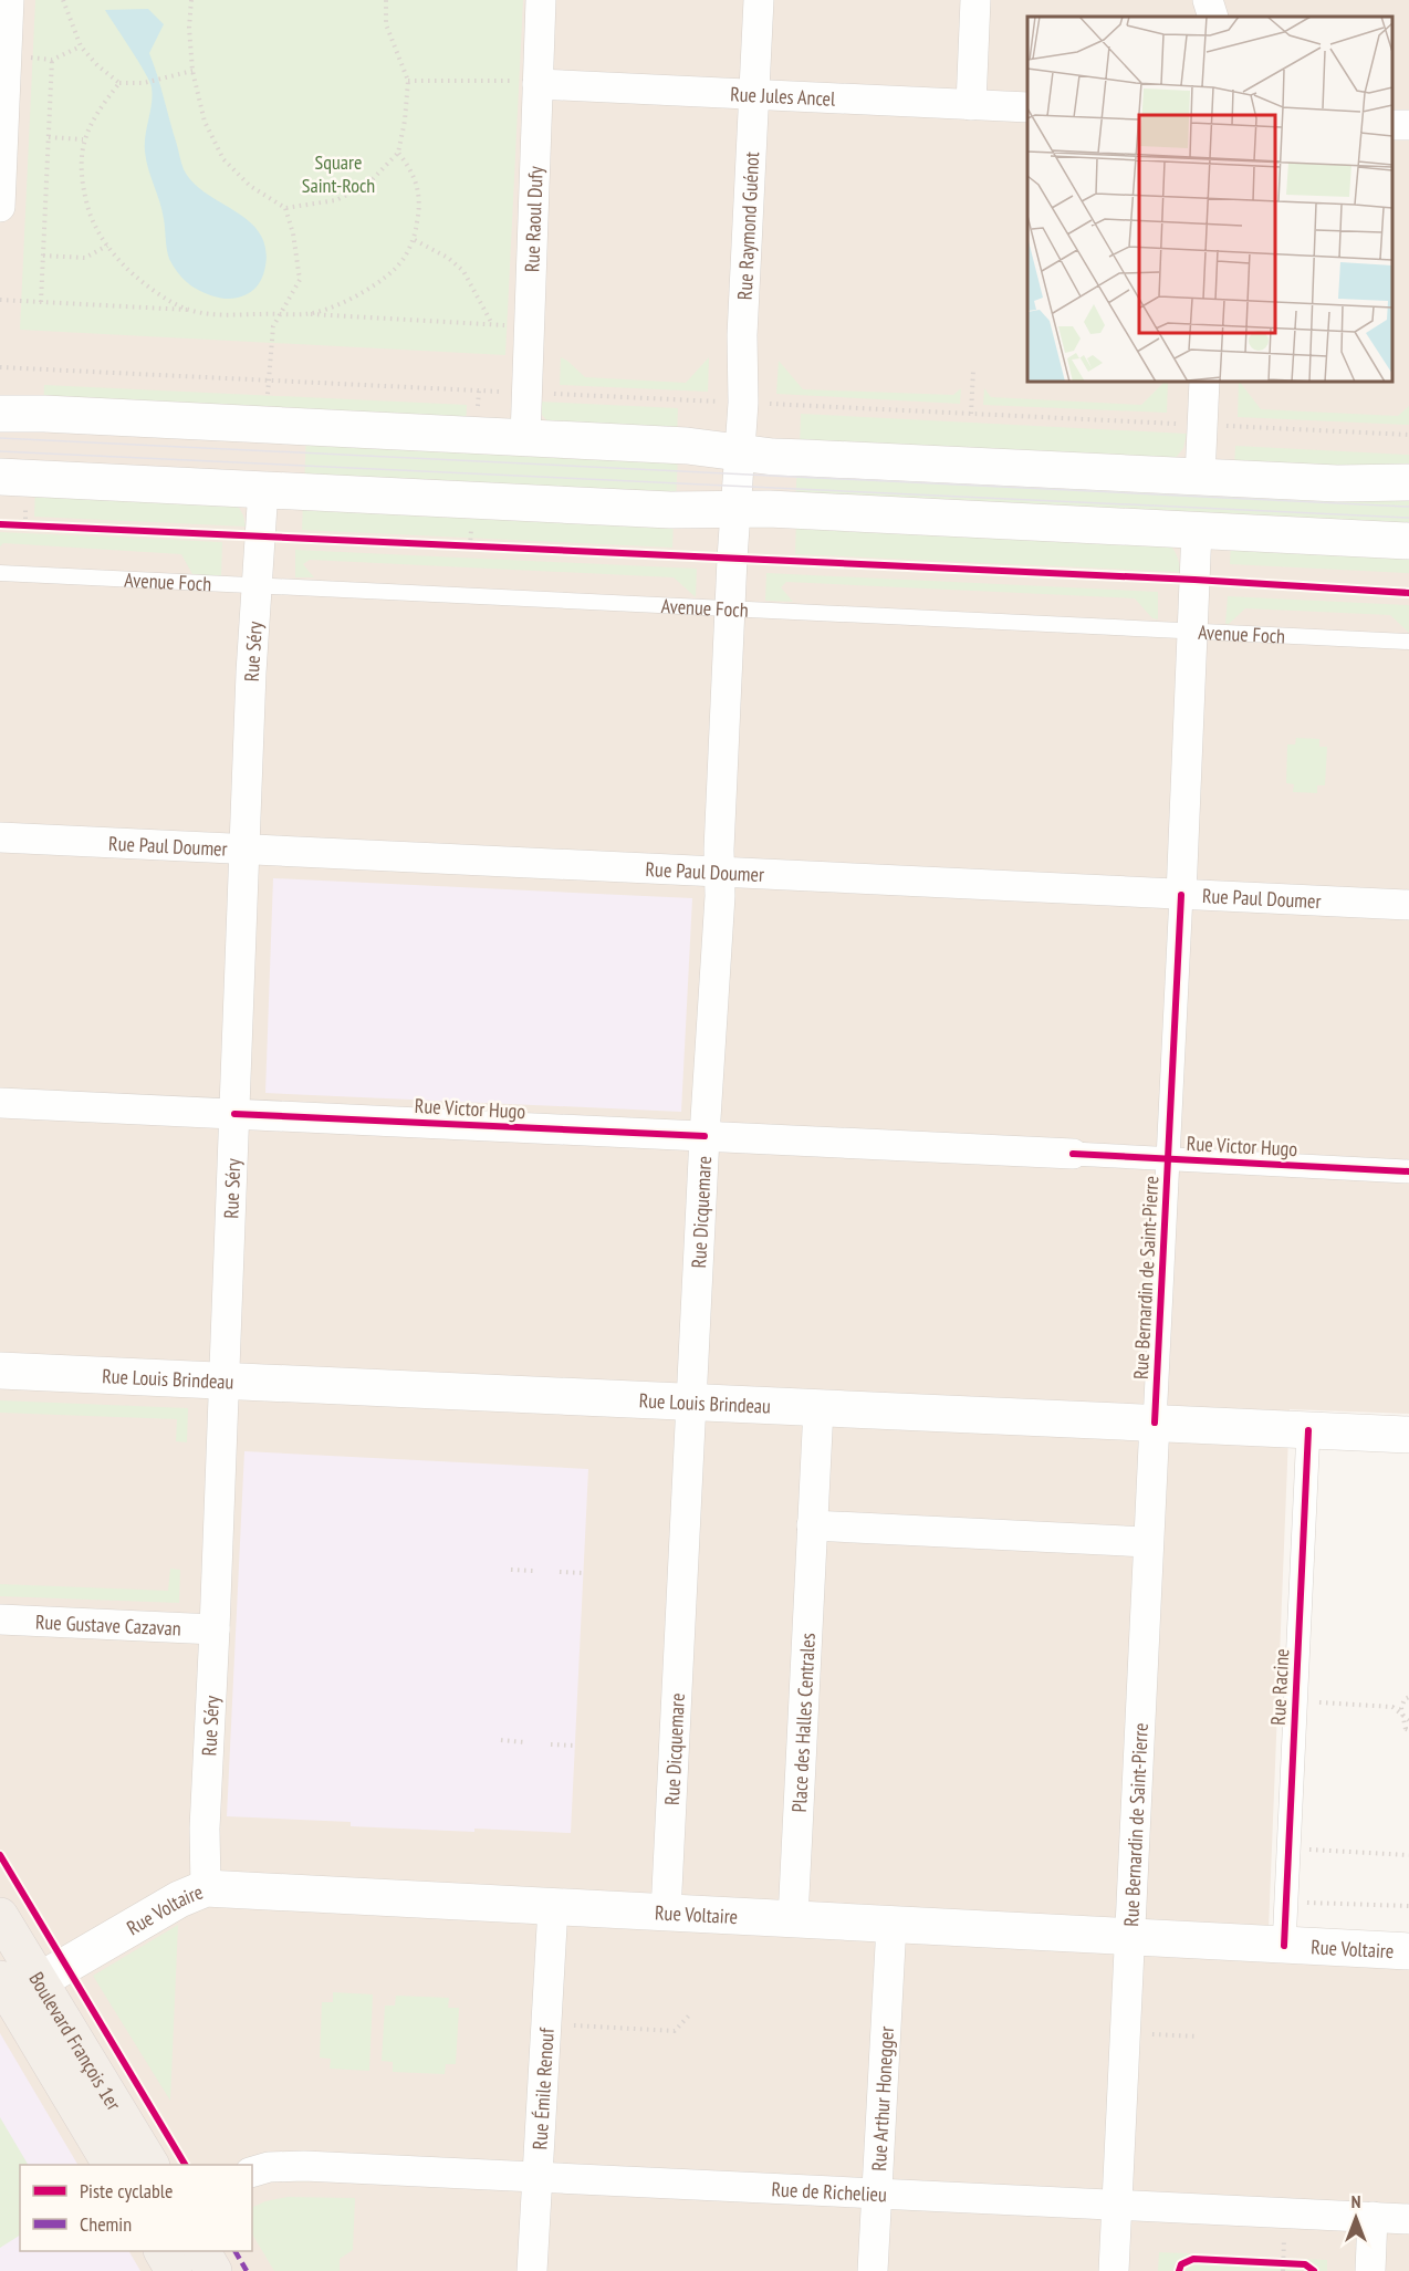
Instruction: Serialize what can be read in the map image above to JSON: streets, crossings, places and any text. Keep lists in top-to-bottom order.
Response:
{
  "streets": {
    "main road": ["Rue Louis Brindeau", "Rue Voltaire", "Boulevard François 1er"],
    "street": [
      "Rue Jules Ancel",
      "Rue Raoul Dufy",
      "Rue Raymond Guénot",
      "Rue Séry",
      "Rue Paul Doumer",
      "Rue Victor Hugo",
      "Rue Dicquemare",
      "Rue Bernardin de Saint-Pierre",
      "Rue Gustave Cazavan",
      "Rue Racine",
      "Place des Halles Centrales",
      "Rue Émile Renouf",
      "Rue Arthur Honegger",
      "Rue de Richelieu"
    ],
    "lane": ["Avenue Foch"]
  },
  "crossings": [
    ["Rue Jules Ancel", "Rue Raoul Dufy"],
    ["Rue Jules Ancel", "Rue Raymond Guénot"],
    ["Avenue Foch", "Rue Séry"],
    ["Avenue Foch", "Rue Dicquemare"],
    ["Avenue Foch", "Rue Bernardin de Saint-Pierre"],
    ["Rue Séry", "Rue Paul Doumer"],
    ["Rue Séry", "Rue Victor Hugo"],
    ["Rue Séry", "Rue Louis Brindeau"],
    ["Rue Séry", "Rue Gustave Cazavan"],
    ["Rue Séry", "Rue Voltaire"],
    ["Rue Paul Doumer", "Rue Dicquemare"],
    ["Rue Paul Doumer", "Rue Bernardin de Saint-Pierre"],
    ["Rue Victor Hugo", "Rue Dicquemare"],
    ["Rue Victor Hugo", "Rue Bernardin de Saint-Pierre"],
    ["Rue Dicquemare", "Rue Louis Brindeau"],
    ["Rue Dicquemare", "Rue Voltaire"],
    ["Rue Bernardin de Saint-Pierre", "Rue Louis Brindeau"],
    ["Rue Bernardin de Saint-Pierre", "Rue Voltaire"],
    ["Rue Bernardin de Saint-Pierre", "Rue de Richelieu"],
    ["Rue Louis Brindeau", "Rue Racine"],
    ["Rue Louis Brindeau", "Place des Halles Centrales"],
    ["Rue Racine", "Rue Voltaire"],
    ["Place des Halles Centrales", "Rue Voltaire"],
    ["Rue Voltaire", "Boulevard François 1er"],
    ["Rue Voltaire", "Rue Émile Renouf"],
    ["Rue Voltaire", "Rue Arthur Honegger"],
    ["Rue Émile Renouf", "Rue de Richelieu"],
    ["Rue Arthur Honegger", "Rue de Richelieu"]
  ],
  "parks": ["Square Saint-Roch"],
  "legend": ["Piste cyclable", "Chemin"],
  "north": "top"
}
